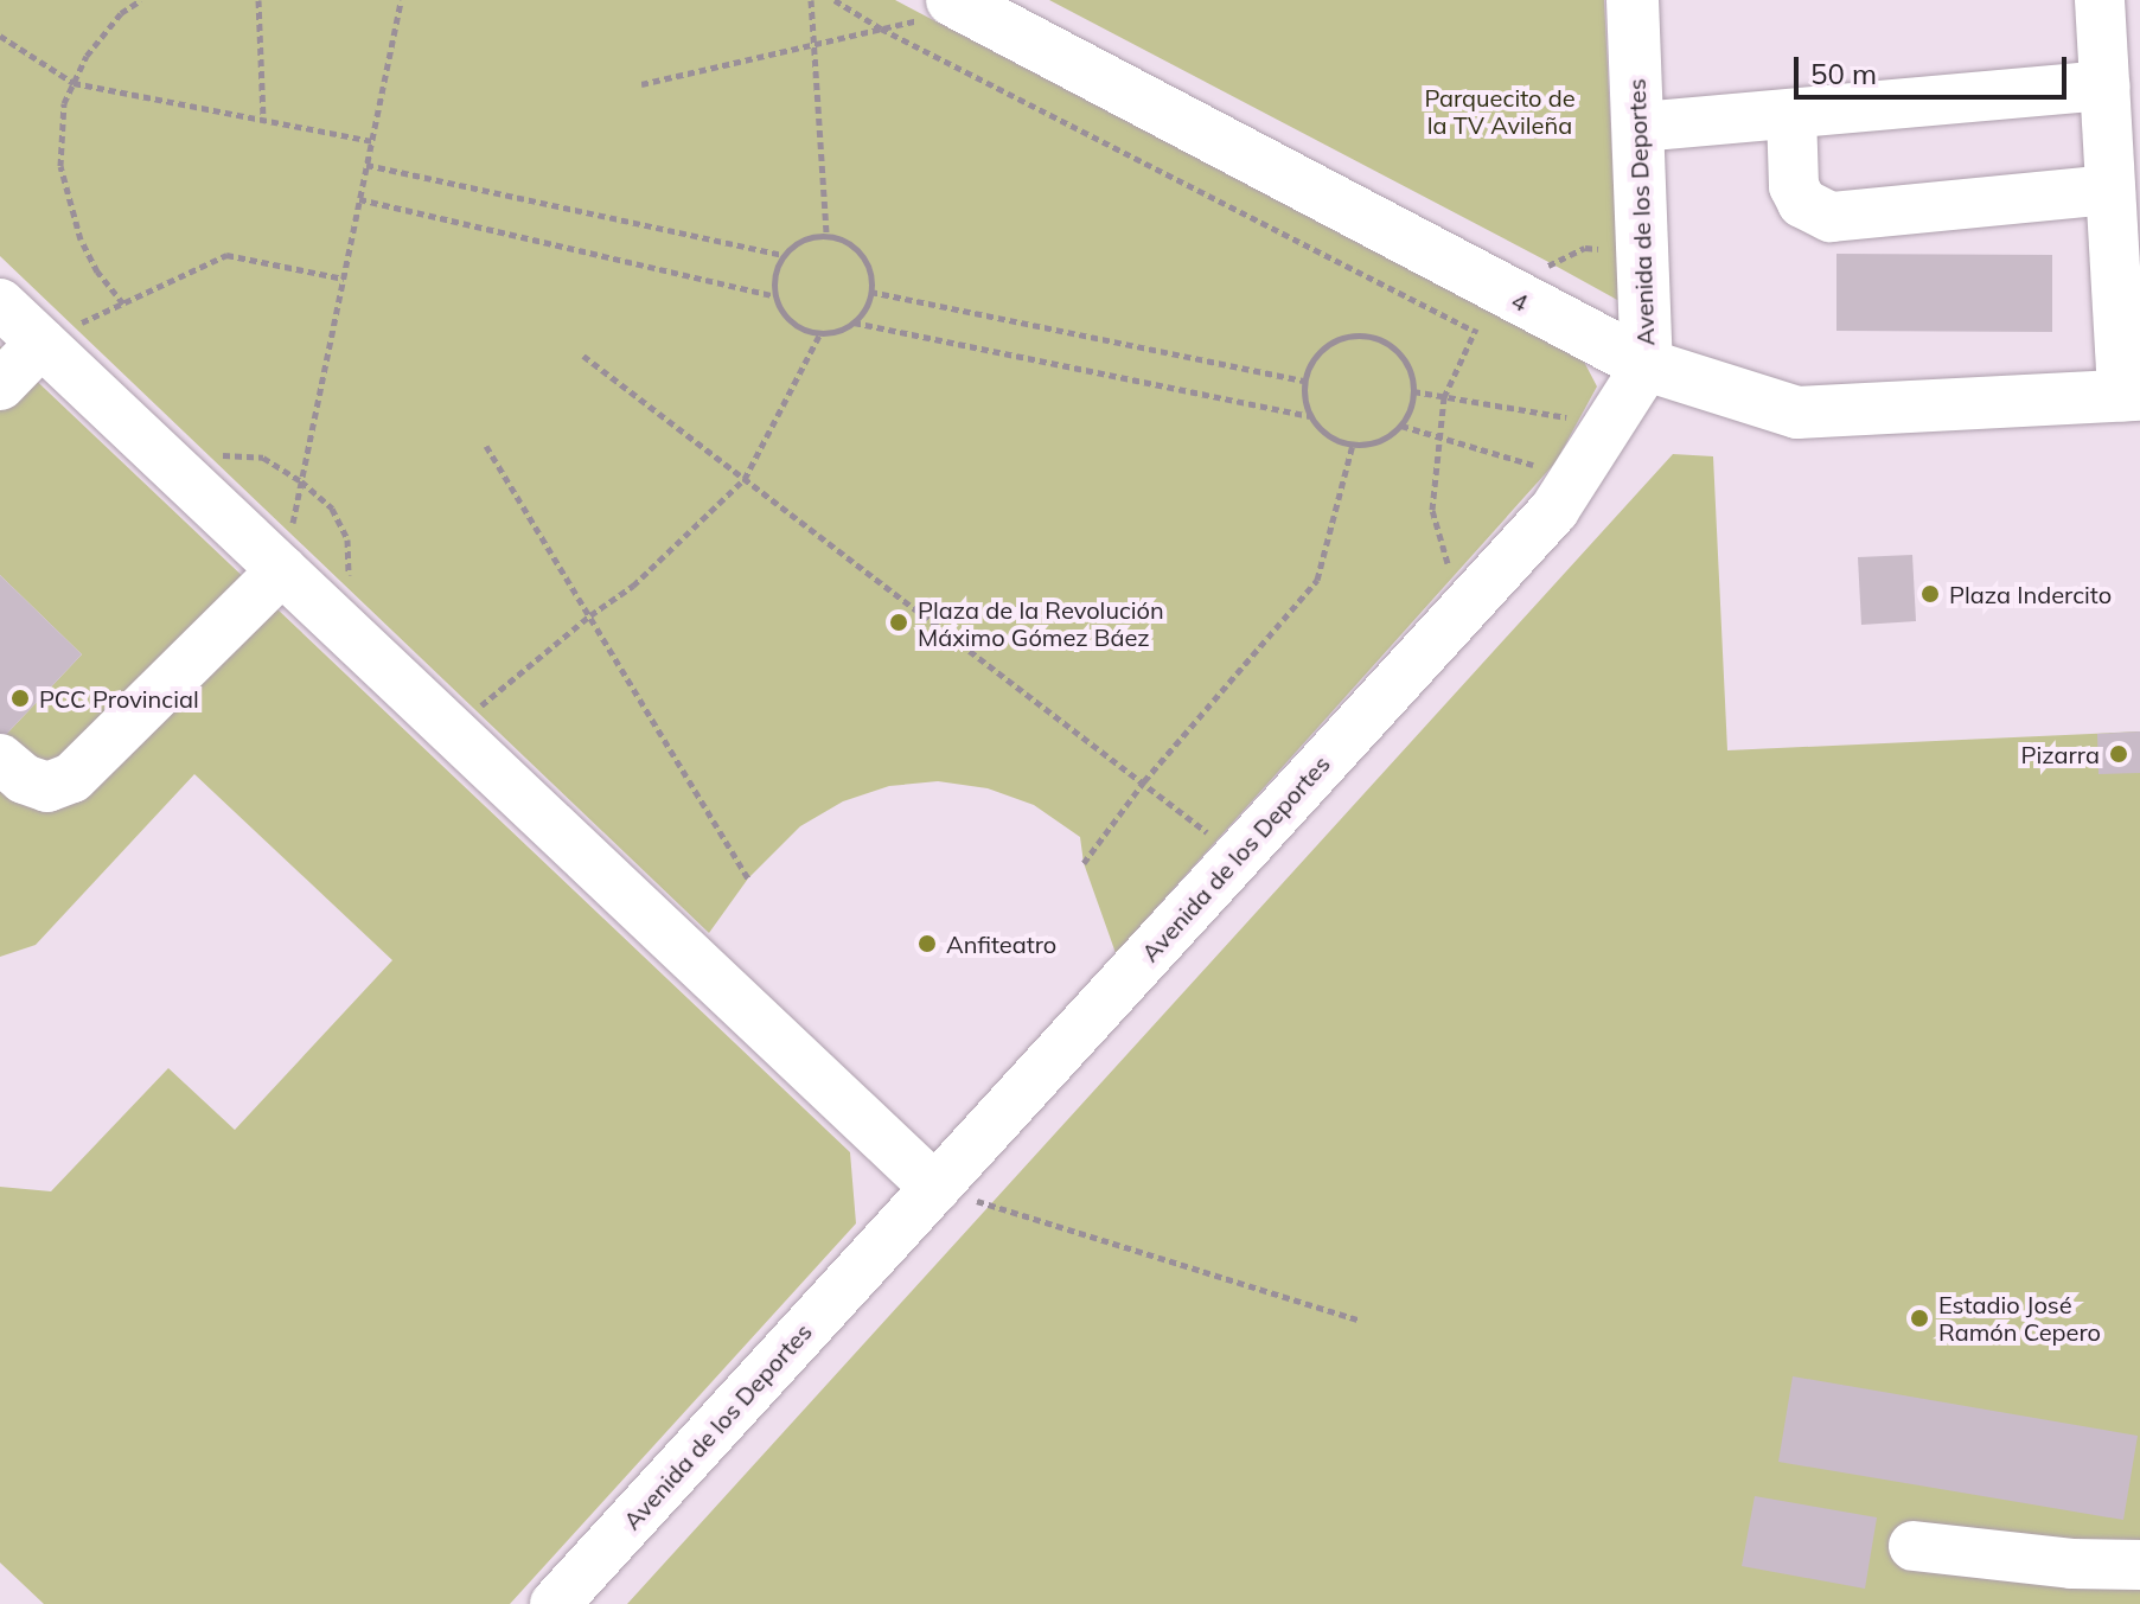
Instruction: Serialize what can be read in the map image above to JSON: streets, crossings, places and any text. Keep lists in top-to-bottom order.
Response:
{
  "streets": {
    "main road": ["Avenida de los Deportes", "4"]
  },
  "crossings": [
    ["Avenida de los Deportes", "4"]
  ],
  "parks": ["Parquecito de la TV Avileña"],
  "places": [
    "Plaza Indercito",
    "Plaza de la Revolución Máximo Gómez Báez",
    "PCC Provincial",
    "Pizarra",
    "Anfiteatro",
    "Estadio José Ramón Cepero"
  ],
  "scale_bar": "50 m"
}
